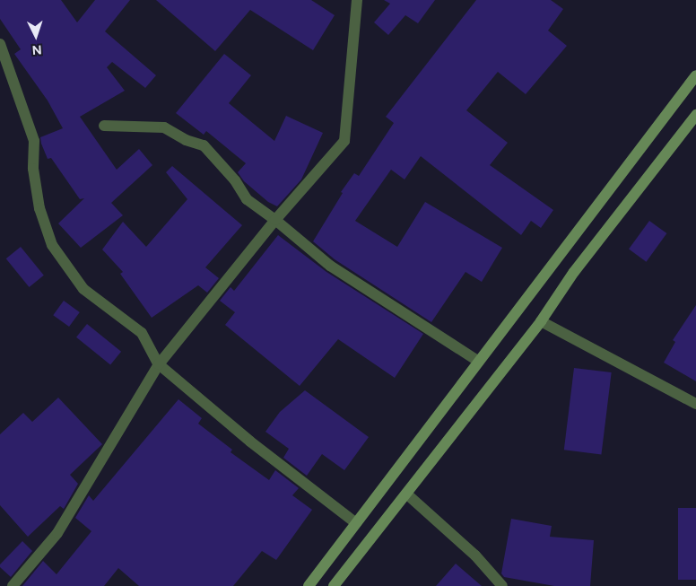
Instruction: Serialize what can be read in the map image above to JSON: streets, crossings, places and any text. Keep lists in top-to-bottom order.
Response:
{
  "north": "bottom"
}
